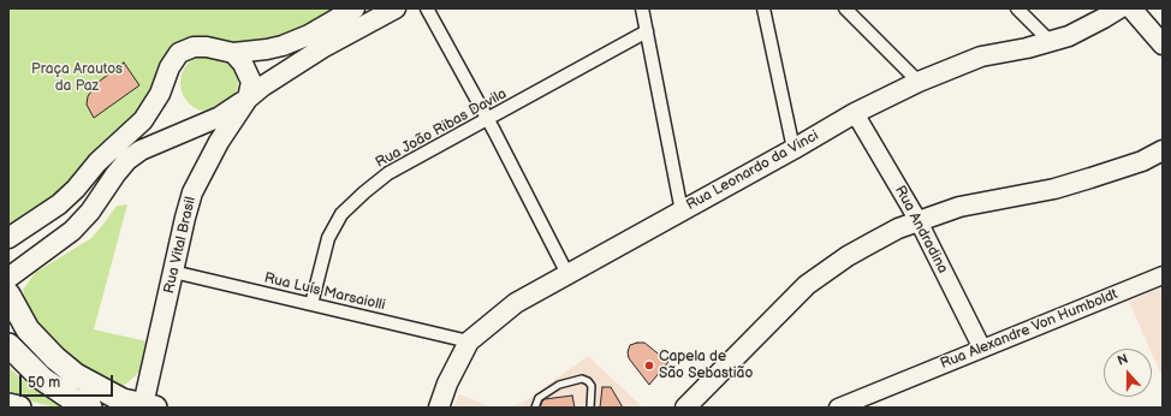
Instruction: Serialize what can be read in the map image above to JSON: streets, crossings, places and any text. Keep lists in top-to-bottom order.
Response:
{
  "streets": {
    "main road": ["Rua Leonardo da Vinci", "Rua Vital Brasil"],
    "street": [
      "Rua João Ribas Davila",
      "Rua Andradina",
      "Rua Luís Marsaiolli",
      "Rua Alexandre Von Humboldt"
    ]
  },
  "crossings": [
    ["Rua João Ribas Davila", "Rua Luís Marsaiolli"],
    ["Rua Leonardo da Vinci", "Rua Andradina"],
    ["Rua Leonardo da Vinci", "Rua Luís Marsaiolli"],
    ["Rua Andradina", "Rua Alexandre Von Humboldt"],
    ["Rua Vital Brasil", "Rua Luís Marsaiolli"]
  ],
  "parks": ["Praça Arautos da Paz"],
  "places": ["Capela de São Sebastião"],
  "scale_bar": "50 m",
  "north": "top"
}
